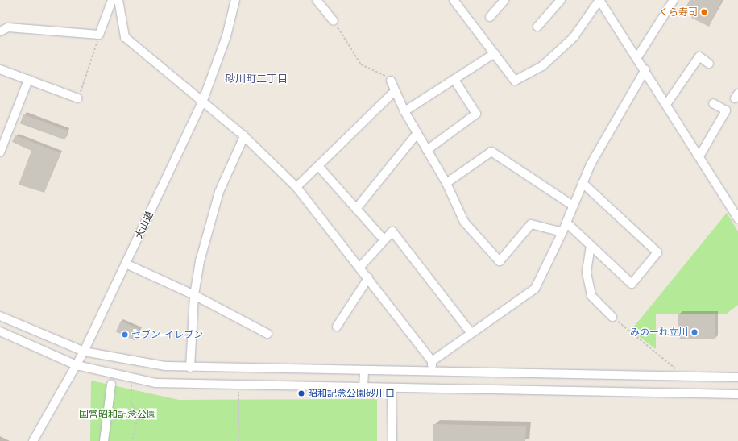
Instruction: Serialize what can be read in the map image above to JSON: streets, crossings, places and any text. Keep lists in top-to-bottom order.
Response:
{
  "streets": {
    "street": ["大山道"]
  },
  "districts": ["砂川町二丁目"],
  "parks": ["国営昭和記念公園"],
  "places": [
    "くら寿司",
    "みのーれ立川",
    "セブン-イレブン",
    "昭和記念公園砂川口"
  ]
}
